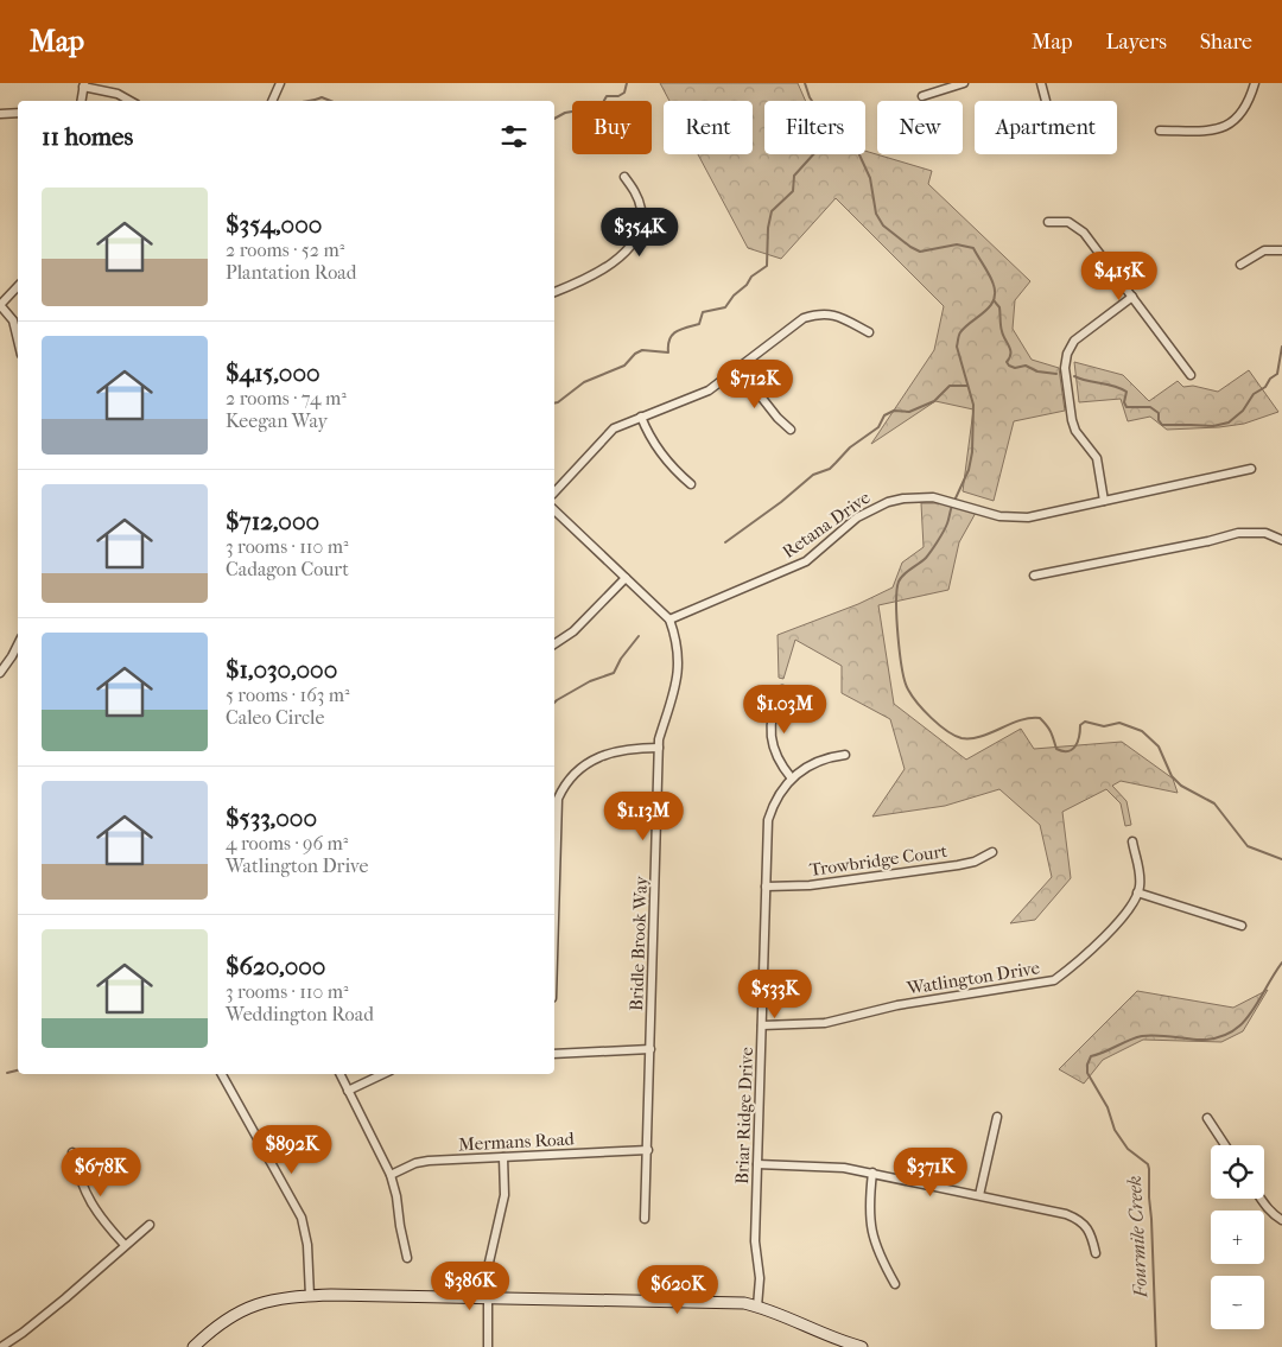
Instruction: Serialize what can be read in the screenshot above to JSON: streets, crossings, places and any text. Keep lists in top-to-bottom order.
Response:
{
  "streets": {
    "street": [
      "Retana Drive",
      "Trowbridge Court",
      "Bridle Brook Way",
      "Watlington Drive",
      "Briar Ridge Drive",
      "Mermans Road"
    ]
  },
  "crossings": [
    ["Retana Drive", "Bridle Brook Way"],
    ["Trowbridge Court", "Briar Ridge Drive"],
    ["Bridle Brook Way", "Mermans Road"],
    ["Watlington Drive", "Briar Ridge Drive"]
  ],
  "water": ["Fourmile Creek"],
  "page": {
    "header": "Map",
    "nav": ["Map", "Layers", "Share"],
    "chip": [
      "Buy",
      "Rent",
      "Filters",
      "New",
      "Apartment"
    ],
    "heading": "11 homes",
    "list": [
      {
        "name": "$354,000",
        "note": "2 rooms · 52 m² · Plantation Road"
      },
      {
        "name": "$415,000",
        "note": "2 rooms · 74 m² · Keegan Way"
      },
      {
        "name": "$712,000",
        "note": "3 rooms · 110 m² · Cadagon Court"
      },
      {
        "name": "$1,030,000",
        "note": "5 rooms · 163 m² · Caleo Circle"
      },
      {
        "name": "$533,000",
        "note": "4 rooms · 96 m² · Watlington Drive"
      },
      {
        "name": "$620,000",
        "note": "3 rooms · 110 m² · Weddington Road"
      }
    ],
    "price": [
      "$354K",
      "$415K",
      "$712K",
      "$1.03M",
      "$1.13M",
      "$533K",
      "$892K",
      "$678K",
      "$371K",
      "$386K",
      "$620K"
    ],
    "map_buttons": ["+", "−"]
  }
}
